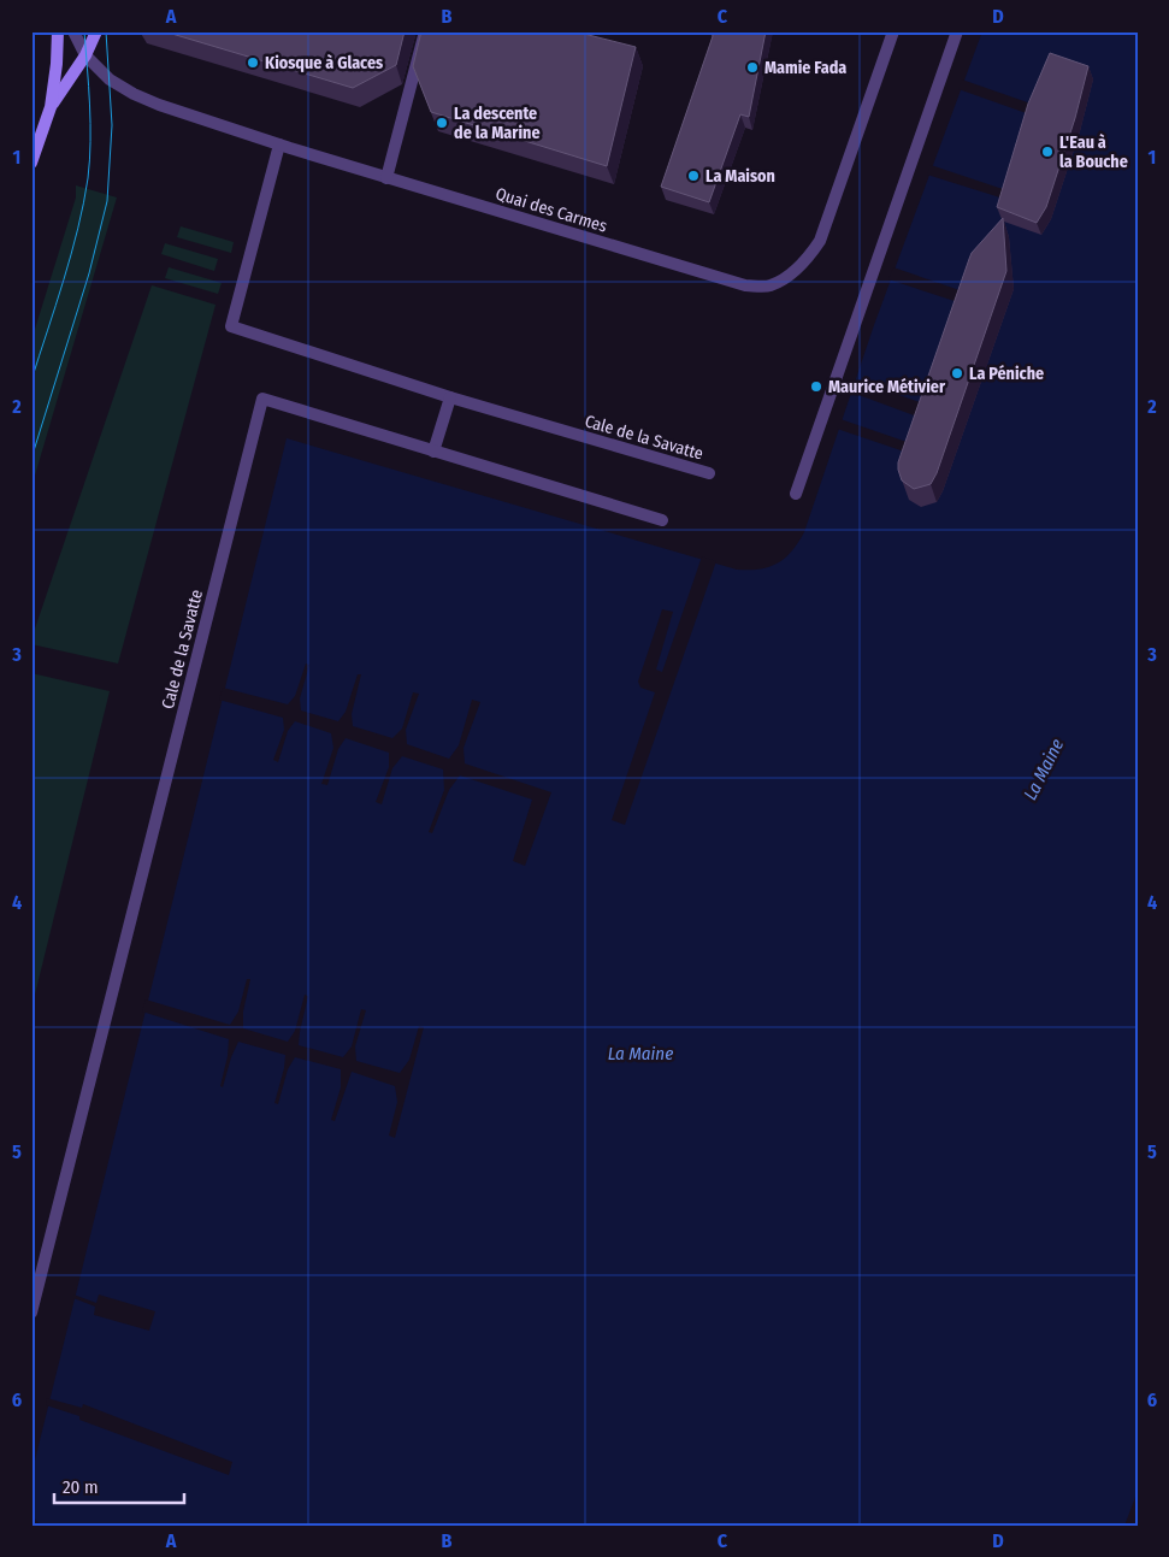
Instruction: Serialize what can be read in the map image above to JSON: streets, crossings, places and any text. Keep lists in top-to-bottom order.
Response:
{
  "streets": {
    "street": ["Quai des Carmes", "Cale de la Savatte"]
  },
  "crossings": [
    ["Quai des Carmes", "Cale de la Savatte"]
  ],
  "water": ["La Maine"],
  "places": [
    "Kiosque à Glaces",
    "Mamie Fada",
    "La descente de la Marine",
    "L'Eau à la Bouche",
    "La Maison",
    "La Péniche",
    "Maurice Métivier"
  ],
  "scale_bar": "20 m",
  "grid": {
    "columns": [
      "A",
      "B",
      "C",
      "D"
    ],
    "rows": [
      "1",
      "2",
      "3",
      "4",
      "5",
      "6"
    ]
  }
}
